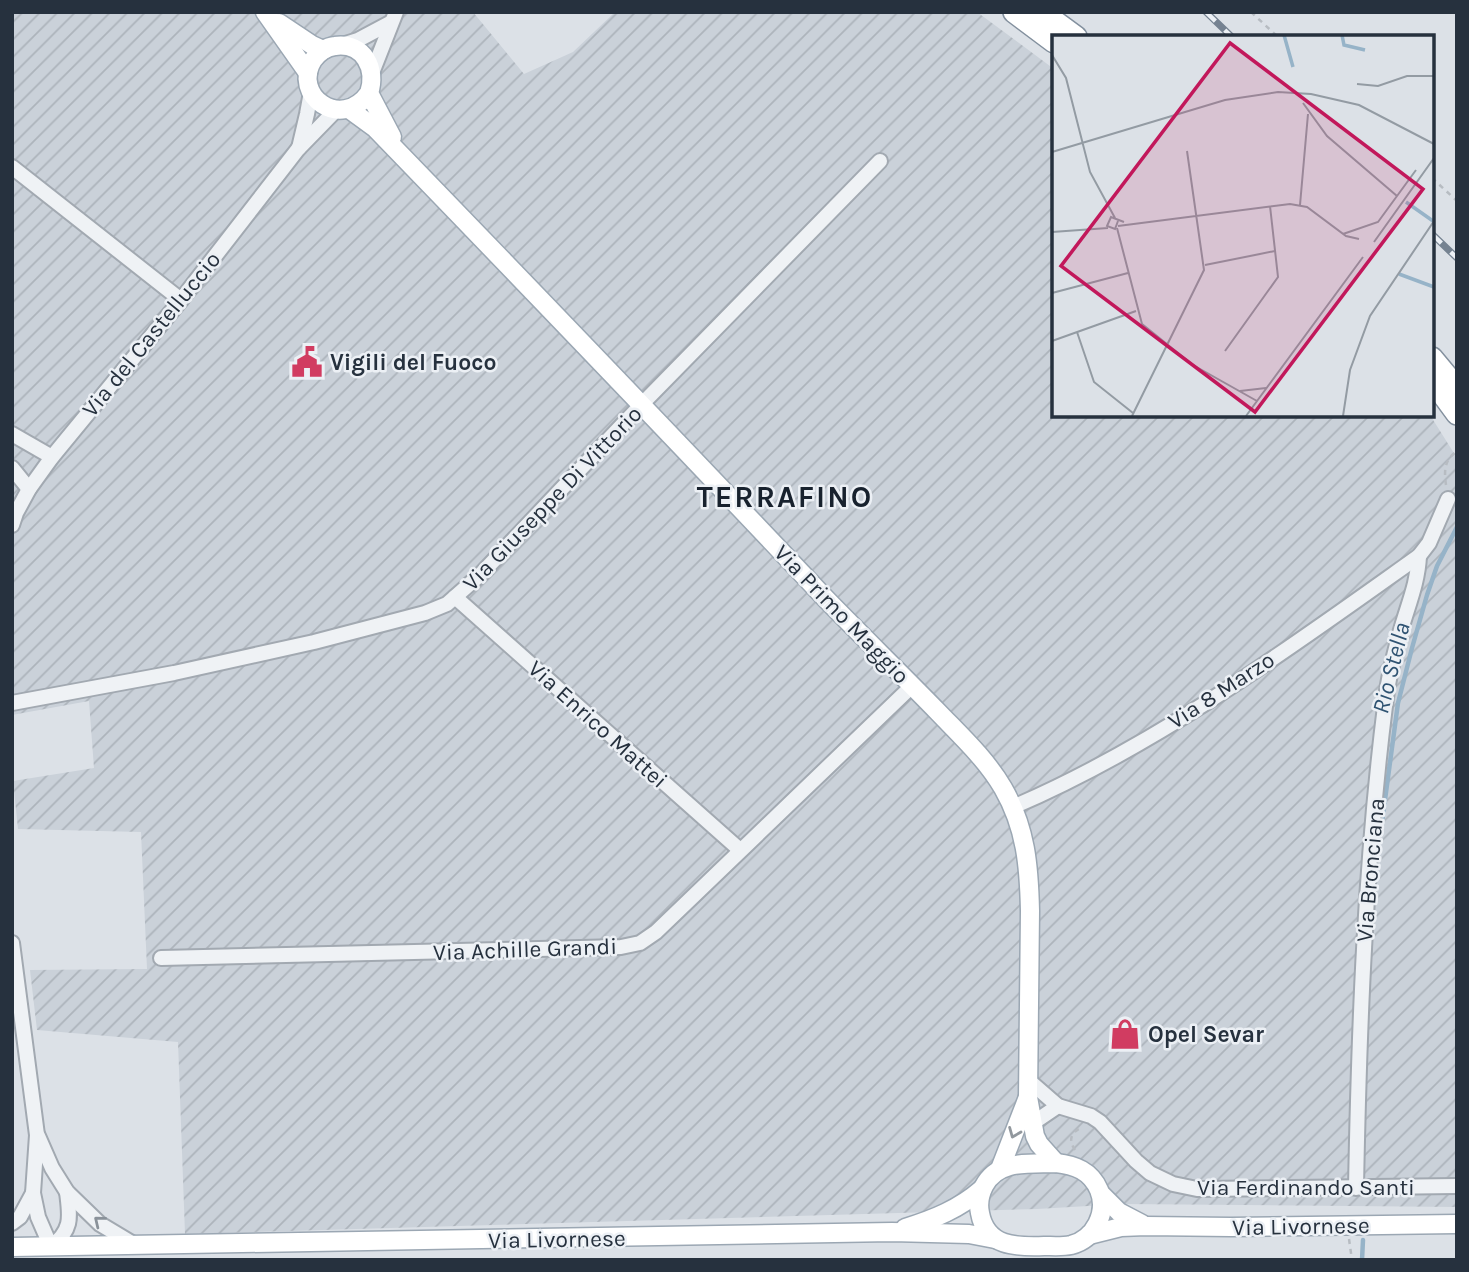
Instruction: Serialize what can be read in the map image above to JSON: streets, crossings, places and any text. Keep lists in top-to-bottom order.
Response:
{
  "streets": {
    "main road": ["Via Primo Maggio", "Via Livornese"],
    "street": [
      "Via del Castelluccio",
      "Via Giuseppe Di Vittorio",
      "Via 8 Marzo",
      "Via Enrico Mattei",
      "Via Bronciana",
      "Via Achille Grandi",
      "Via Ferdinando Santi"
    ]
  },
  "crossings": [
    ["Via del Castelluccio", "Via Primo Maggio"],
    ["Via Giuseppe Di Vittorio", "Via Primo Maggio"],
    ["Via Giuseppe Di Vittorio", "Via Enrico Mattei"],
    ["Via Primo Maggio", "Via 8 Marzo"],
    ["Via Primo Maggio", "Via Achille Grandi"],
    ["Via Primo Maggio", "Via Livornese"],
    ["Via 8 Marzo", "Via Bronciana"],
    ["Via Enrico Mattei", "Via Achille Grandi"],
    ["Via Bronciana", "Via Ferdinando Santi"]
  ],
  "districts": ["TERRAFINO"],
  "water": ["Rio Stella"],
  "places": {
    "public building": ["Vigili del Fuoco"],
    "shop": ["Opel Sevar"]
  }
}
